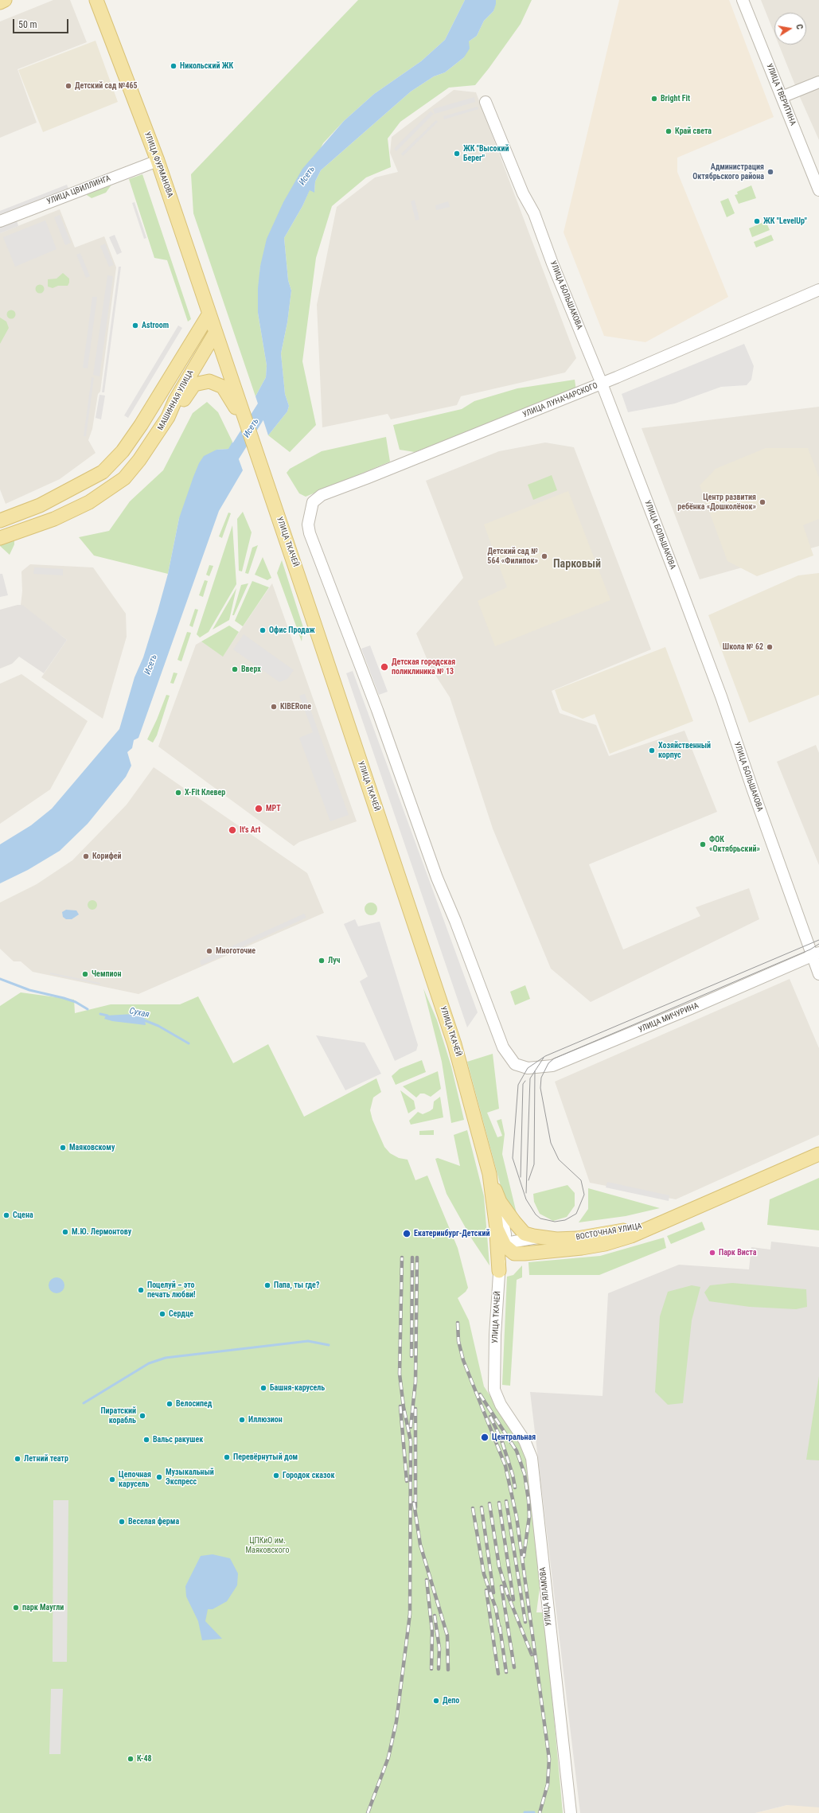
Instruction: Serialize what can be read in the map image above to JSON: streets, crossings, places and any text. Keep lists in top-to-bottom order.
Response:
{
  "streets": {
    "main road": [
      "УЛИЦА ФУРМАНОВА",
      "МАШИННАЯ УЛИЦА",
      "УЛИЦА ТКАЧЕЙ",
      "ВОСТОЧНАЯ УЛИЦА"
    ],
    "street": [
      "УЛИЦА ТВЕРИТИНА",
      "УЛИЦА ЦВИЛЛИНГА",
      "УЛИЦА БОЛЬШАКОВА",
      "УЛИЦА ЛУНАЧАРСКОГО",
      "УЛИЦА МИЧУРИНА",
      "УЛИЦА ЯЛАМОВА"
    ]
  },
  "crossings": [
    ["УЛИЦА ФУРМАНОВА", "УЛИЦА ЦВИЛЛИНГА"],
    ["УЛИЦА ФУРМАНОВА", "МАШИННАЯ УЛИЦА"],
    ["УЛИЦА БОЛЬШАКОВА", "УЛИЦА ЛУНАЧАРСКОГО"],
    ["УЛИЦА БОЛЬШАКОВА", "УЛИЦА МИЧУРИНА"],
    ["УЛИЦА ЛУНАЧАРСКОГО", "УЛИЦА МИЧУРИНА"],
    ["УЛИЦА ТКАЧЕЙ", "ВОСТОЧНАЯ УЛИЦА"],
    ["УЛИЦА ТКАЧЕЙ", "УЛИЦА ЯЛАМОВА"]
  ],
  "districts": ["Парковый"],
  "water": ["Исеть", "Сухая"],
  "parks": ["ЦПКиО им. Маяковского"],
  "places": [
    "Никольский ЖК",
    "Детский сад №465",
    "Bright Fit",
    "Край света",
    "ЖК \"Высокий Берег\"",
    "Администрация Октябрьского района",
    "ЖК \"LevelUp\"",
    "Astroom",
    "Центр развития ребёнка «Дошколёнок»",
    "Детский сад № 564 «Филипок»",
    "Офис Продаж",
    "Школа № 62",
    "Детская городская поликлиника № 13",
    "Вверх",
    "KIBERone",
    "Хозяйственный корпус",
    "X-Fit Клевер",
    "МРТ",
    "It's Art",
    "ФОК «Октябрьский»",
    "Корифей",
    "Многоточие",
    "Луч",
    "Чемпион",
    "Маяковскому",
    "Сцена",
    "М.Ю. Лермонтову",
    "Екатеринбург-Детский",
    "Парк Виста",
    "Папа, ты где?",
    "Поцелуй – это печать любви!",
    "Сердце",
    "Башня-карусель",
    "Велосипед",
    "Пиратский корабль",
    "Иллюзион",
    "Центральная",
    "Вальс ракушек",
    "Перевёрнутый дом",
    "Летний театр",
    "Городок сказок",
    "Музыкальный Экспресс",
    "Цепочная карусель",
    "Веселая ферма",
    "парк Маугли",
    "Депо",
    "К-48"
  ],
  "scale_bar": "50 m",
  "north": "right"
}
